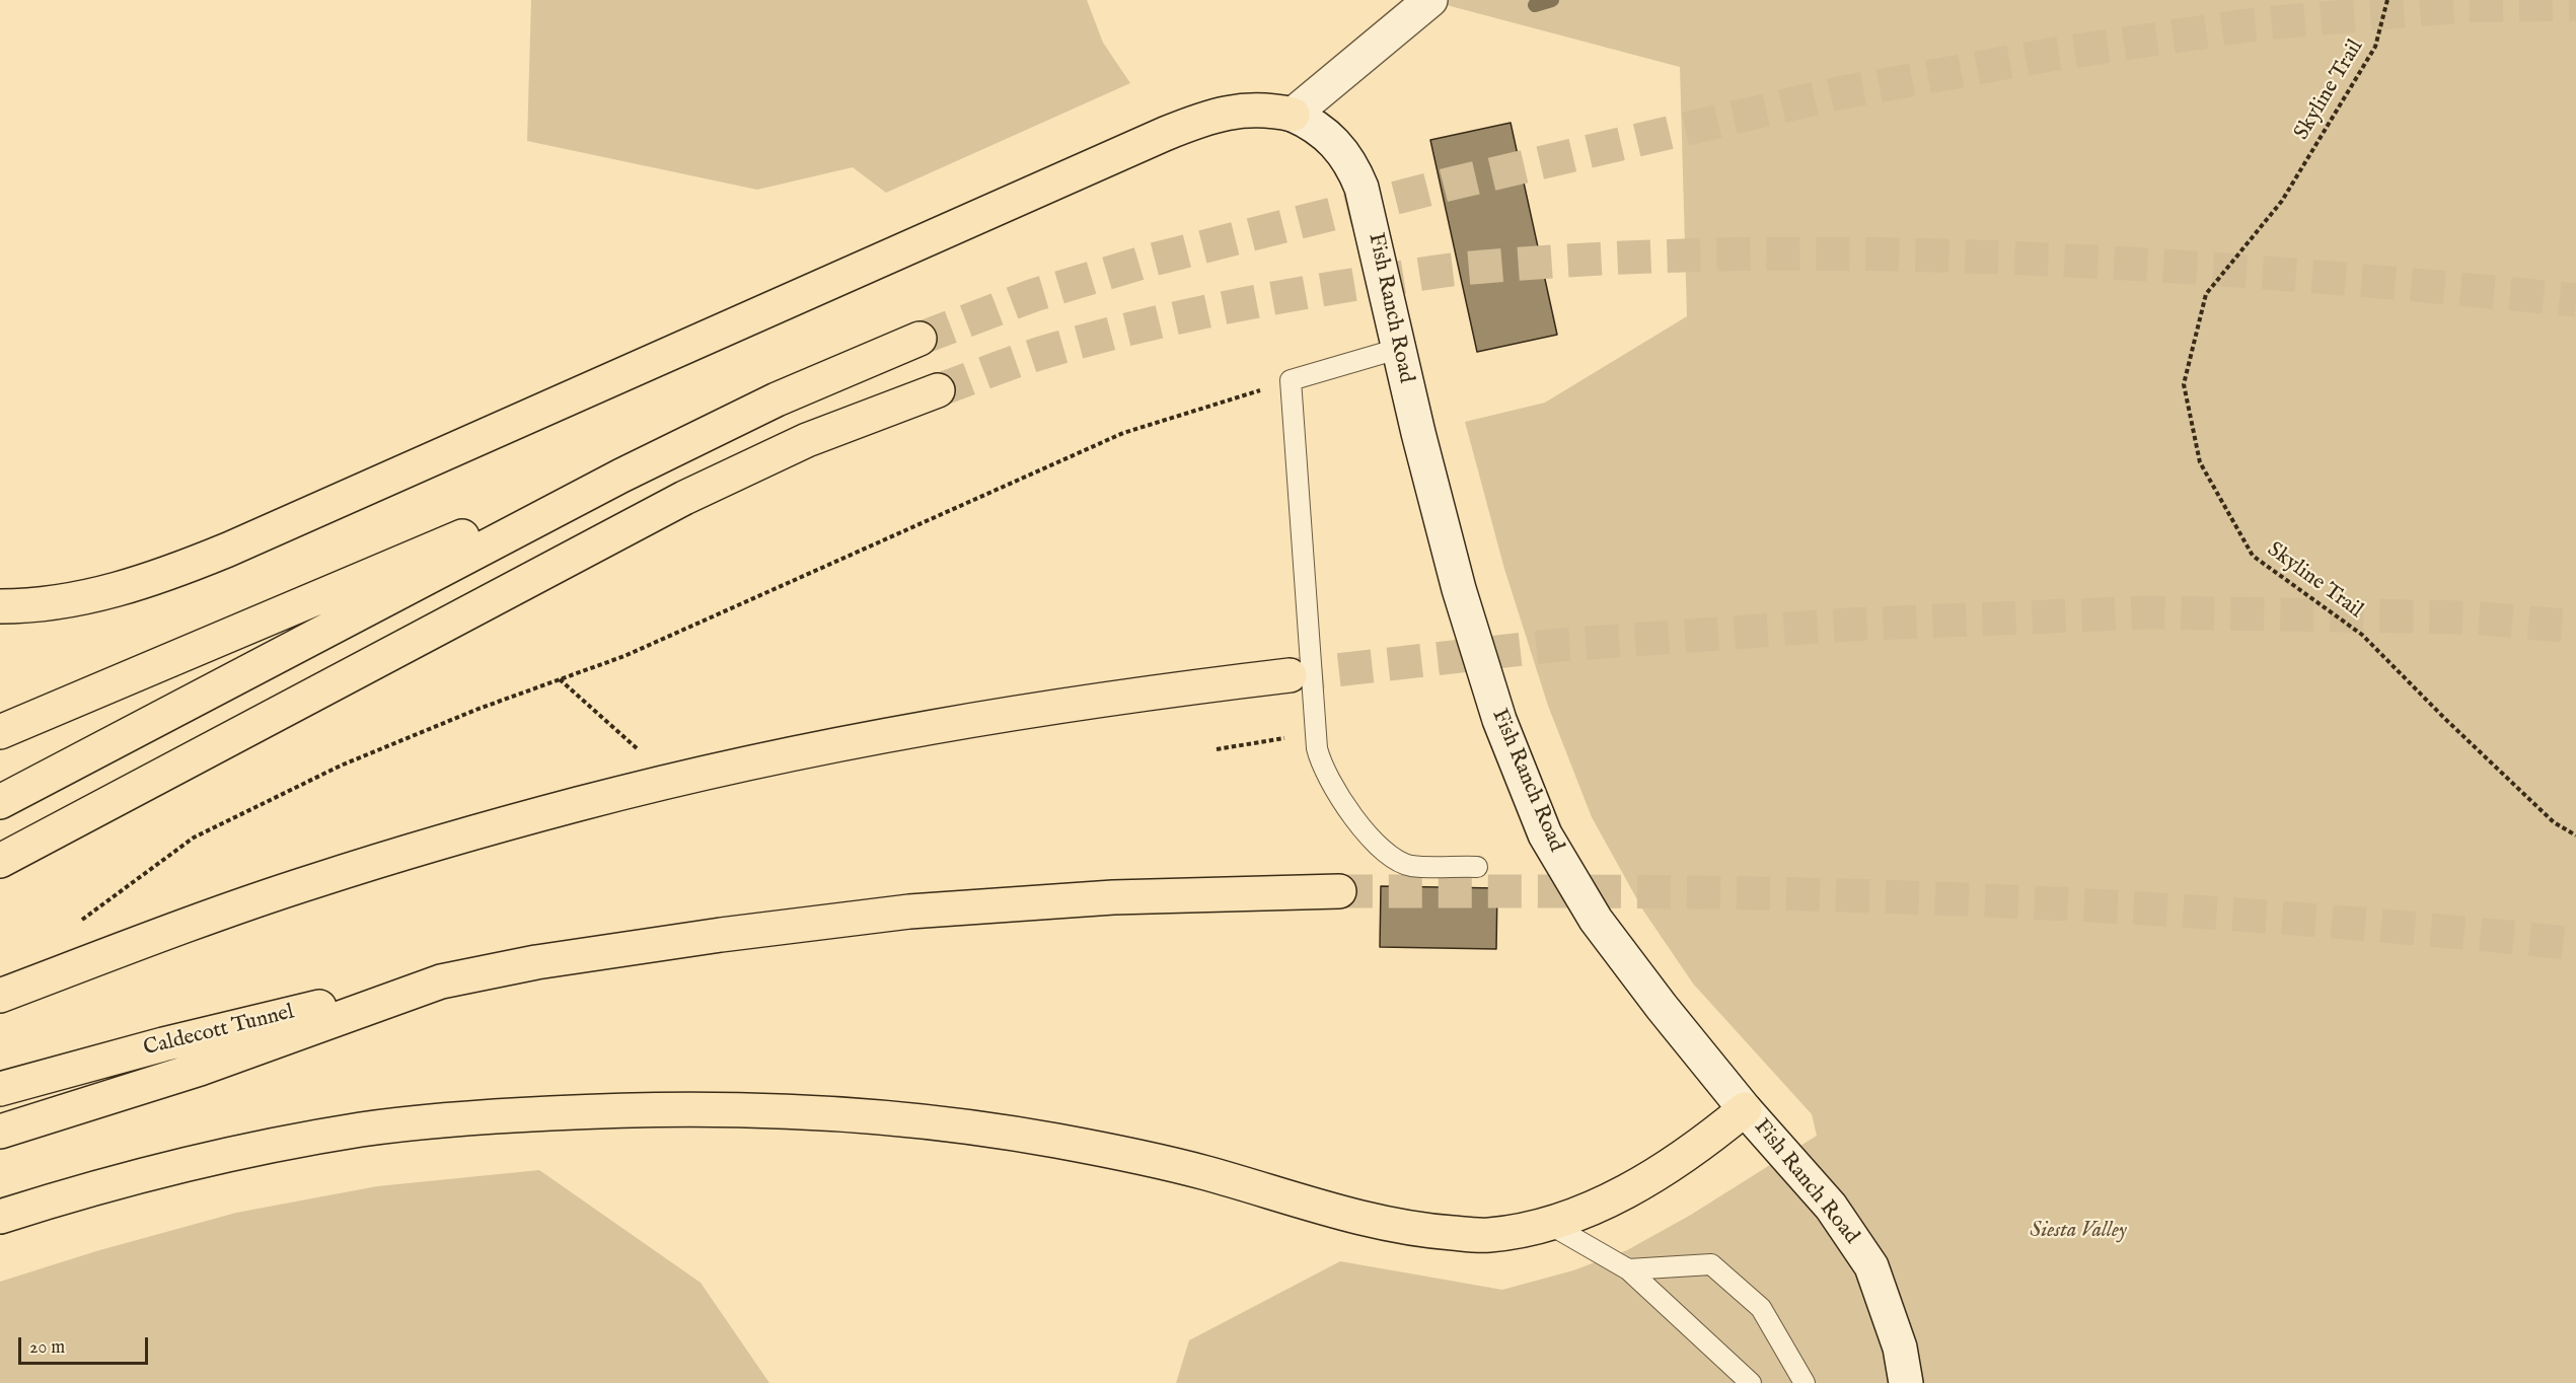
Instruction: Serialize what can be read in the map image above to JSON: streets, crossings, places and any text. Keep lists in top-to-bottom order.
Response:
{
  "streets": {
    "highway": ["Caldecott Tunnel"],
    "main road": ["Fish Ranch Road"],
    "path": ["Skyline Trail"]
  },
  "parks": ["Siesta Valley"],
  "scale_bar": "20 m"
}
